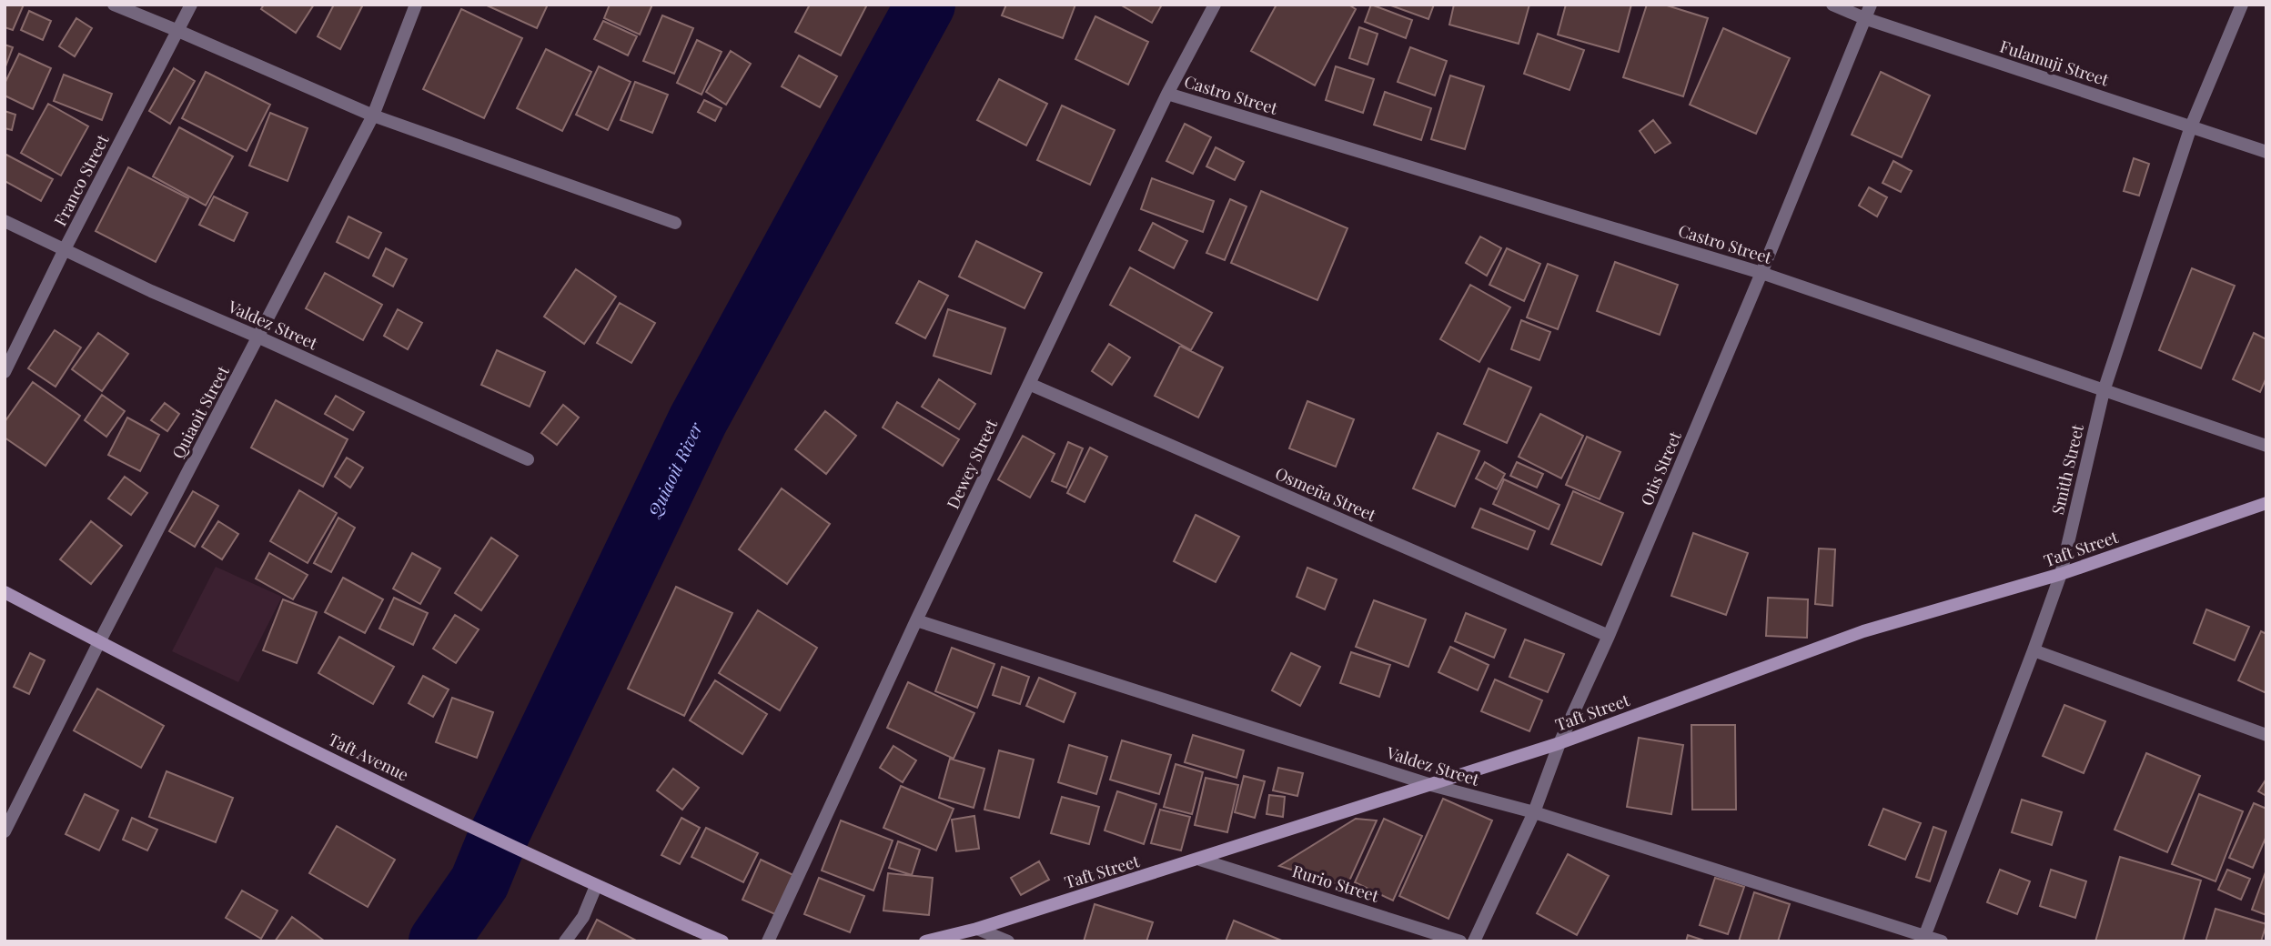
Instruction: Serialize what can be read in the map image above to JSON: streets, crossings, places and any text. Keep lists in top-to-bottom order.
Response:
{
  "streets": {
    "street": [
      "Fulamuji Street",
      "Castro Street",
      "Franco Street",
      "Valdez Street",
      "Quiaoit Street",
      "Dewey Street",
      "Otis Street",
      "Smith Street",
      "Osmeña Street",
      "Taft Street",
      "Taft Avenue",
      "Rurio Street"
    ]
  },
  "crossings": [
    ["Fulamuji Street", "Otis Street"],
    ["Fulamuji Street", "Smith Street"],
    ["Castro Street", "Dewey Street"],
    ["Castro Street", "Otis Street"],
    ["Castro Street", "Smith Street"],
    ["Franco Street", "Valdez Street"],
    ["Valdez Street", "Quiaoit Street"],
    ["Valdez Street", "Dewey Street"],
    ["Valdez Street", "Otis Street"],
    ["Valdez Street", "Smith Street"],
    ["Valdez Street", "Taft Street"],
    ["Quiaoit Street", "Taft Avenue"],
    ["Dewey Street", "Osmeña Street"],
    ["Otis Street", "Osmeña Street"],
    ["Otis Street", "Taft Street"],
    ["Smith Street", "Taft Street"],
    ["Taft Street", "Rurio Street"]
  ],
  "water": ["Quiaoit River"]
}
